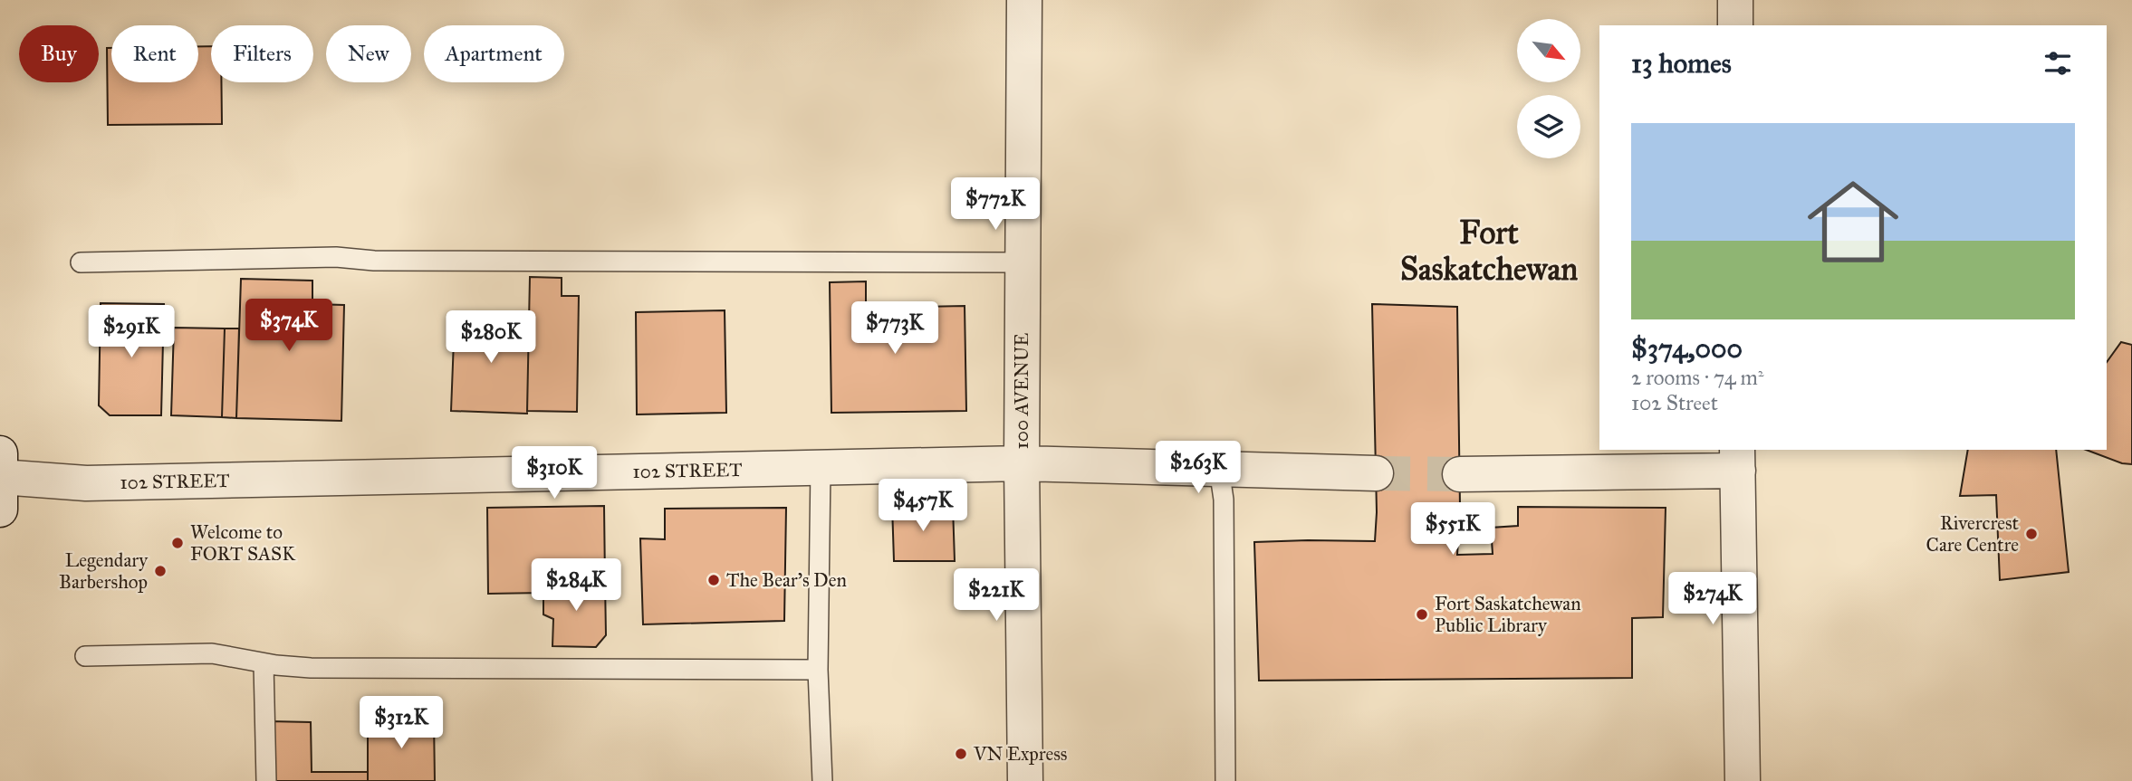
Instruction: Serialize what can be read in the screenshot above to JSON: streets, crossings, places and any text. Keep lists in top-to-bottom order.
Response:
{
  "streets": {
    "street": ["100 AVENUE", "102 STREET"]
  },
  "crossings": [
    ["100 AVENUE", "102 STREET"]
  ],
  "districts": ["Fort Saskatchewan"],
  "places": [
    "Rivercrest Care Centre",
    "Welcome to FORT SASK",
    "Legendary Barbershop",
    "The Bear's Den",
    "Fort Saskatchewan Public Library",
    "VN Express"
  ],
  "north": "bottom right",
  "page": {
    "chip": [
      "Buy",
      "Rent",
      "Filters",
      "New",
      "Apartment"
    ],
    "heading": "13 homes",
    "list": [
      {
        "name": "$374,000",
        "note": "2 rooms · 74 m² · 102 Street"
      }
    ],
    "price": [
      "$772K",
      "$374K",
      "$773K",
      "$291K",
      "$280K",
      "$263K",
      "$310K",
      "$457K",
      "$551K",
      "$284K",
      "$221K",
      "$274K",
      "$312K"
    ]
  }
}
